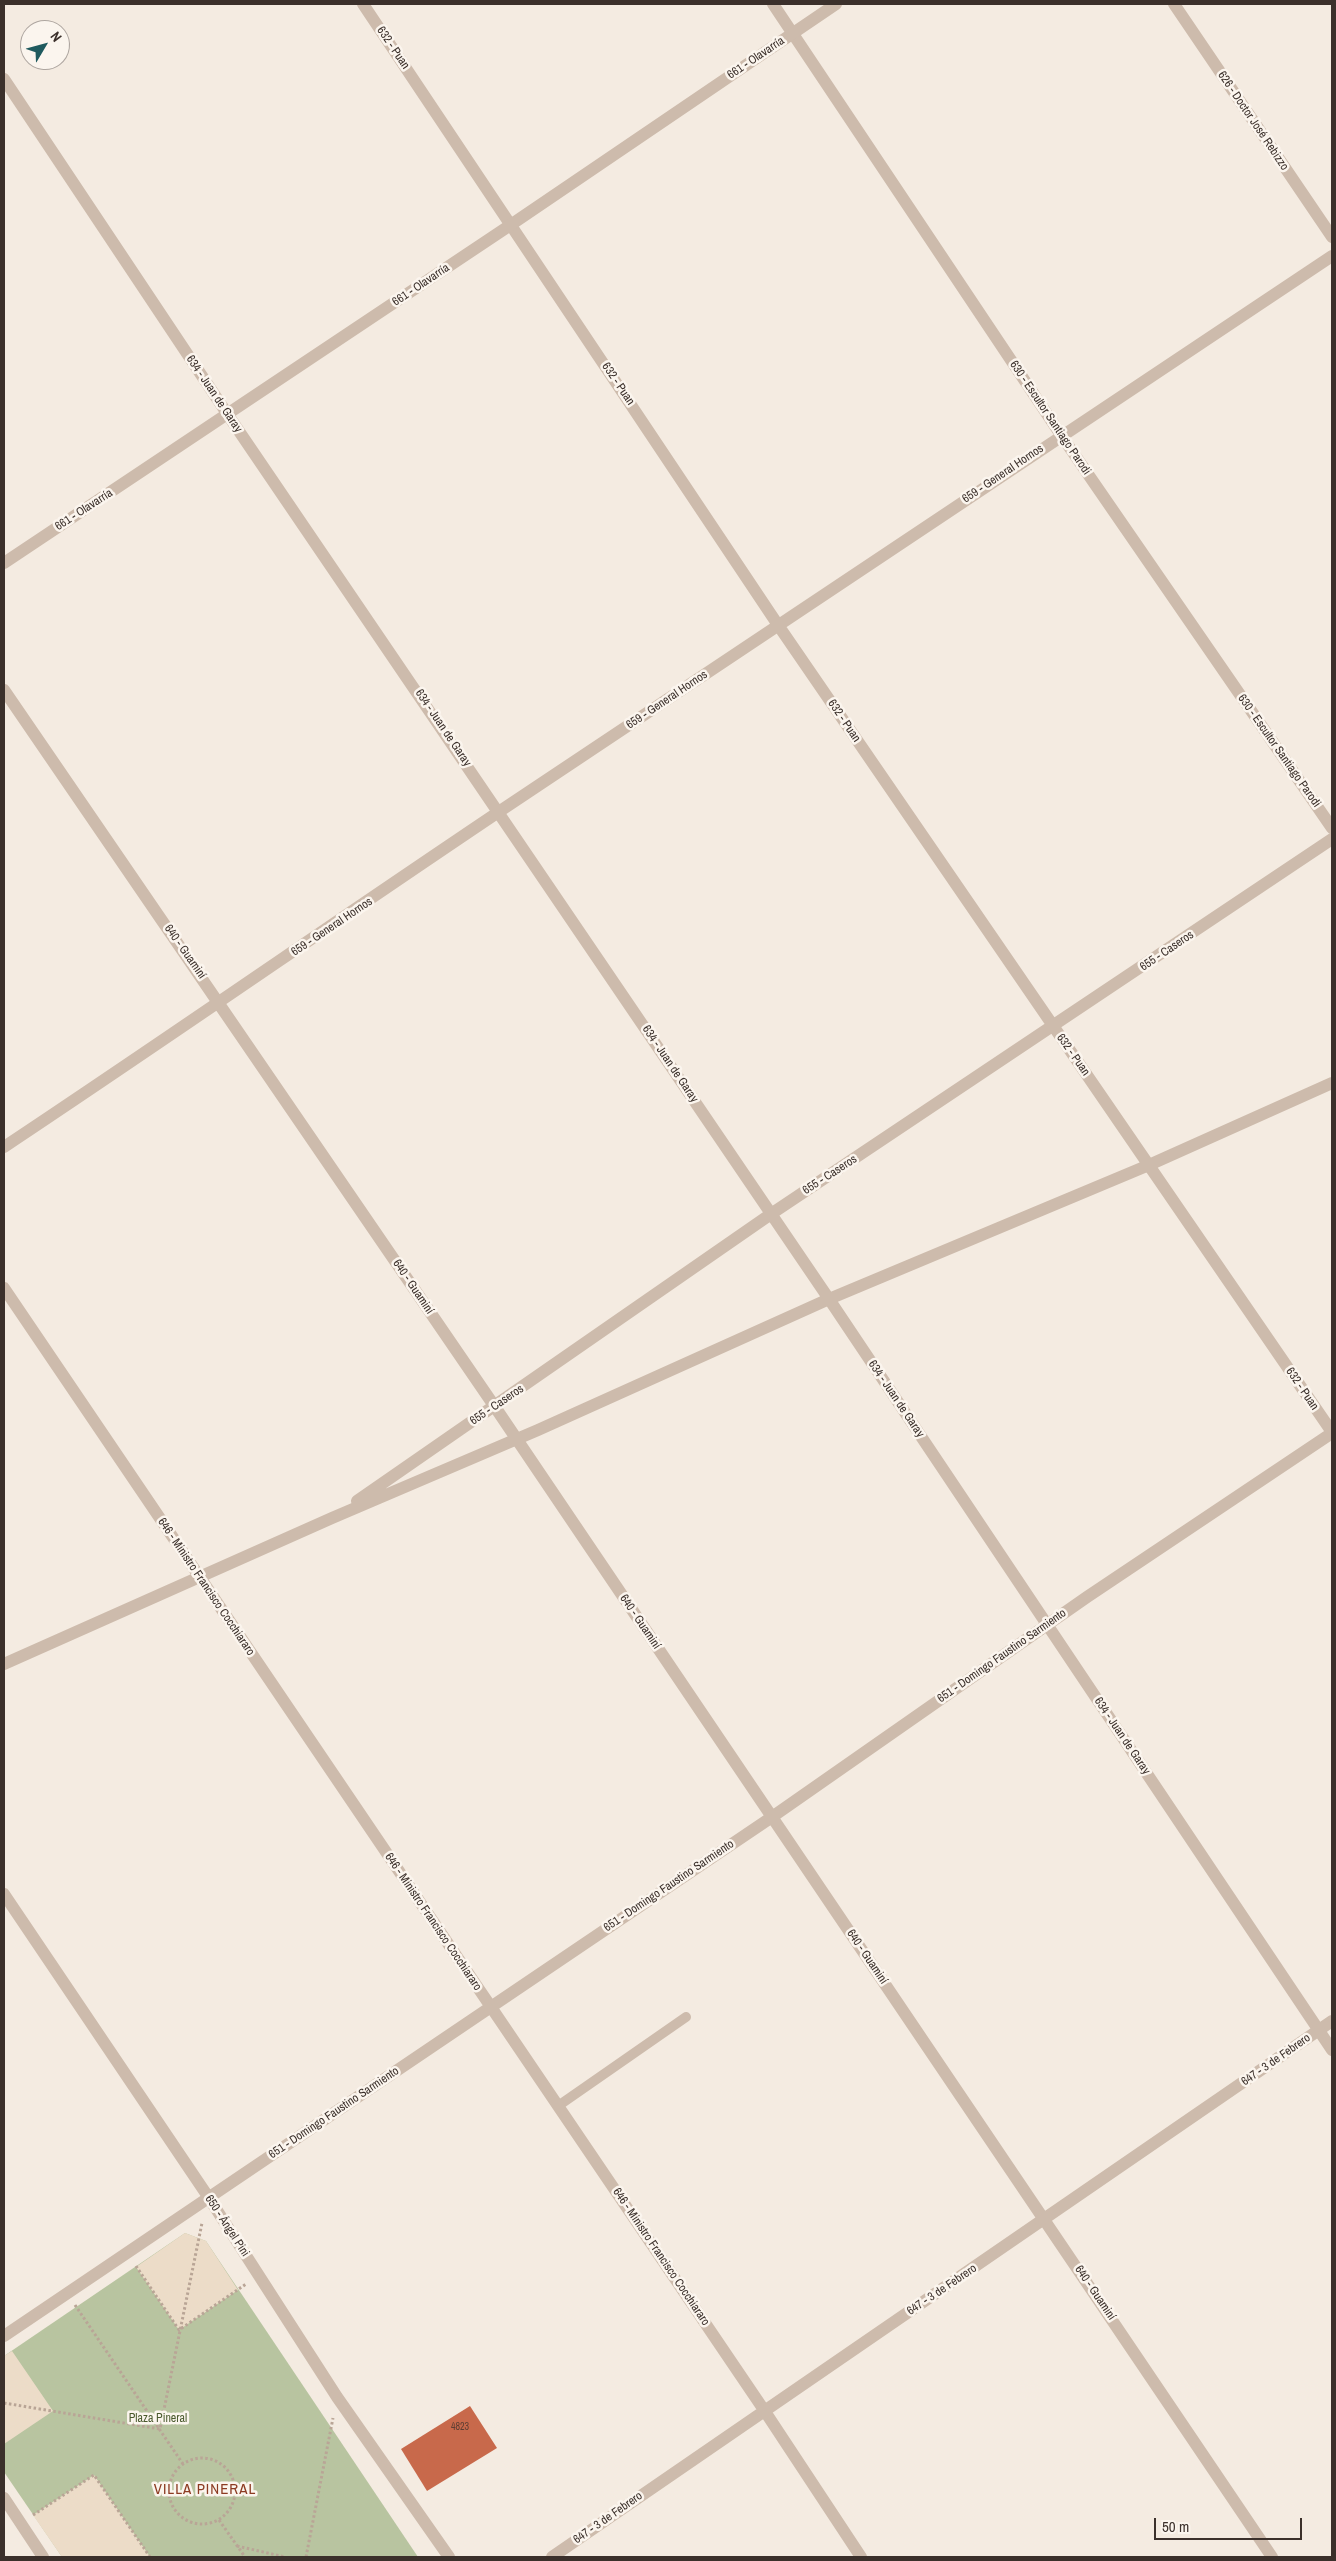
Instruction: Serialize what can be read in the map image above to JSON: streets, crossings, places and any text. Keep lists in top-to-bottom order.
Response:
{
  "streets": {
    "street": [
      "632 - Puan",
      "661 - Olavarría",
      "626 - Doctor José Rebizzo",
      "634 - Juan de Garay",
      "630 - Escultor Santiago Parodi",
      "659 - General Hornos",
      "655 - Caseros",
      "640 - Guaminí",
      "646 - Ministro Francisco Cocchiararo",
      "651 - Domingo Faustino Sarmiento",
      "647 - 3 de Febrero",
      "650 - Ángel Pini"
    ]
  },
  "crossings": [
    ["632 - Puan", "661 - Olavarría"],
    ["632 - Puan", "659 - General Hornos"],
    ["632 - Puan", "655 - Caseros"],
    ["632 - Puan", "651 - Domingo Faustino Sarmiento"],
    ["661 - Olavarría", "634 - Juan de Garay"],
    ["661 - Olavarría", "630 - Escultor Santiago Parodi"],
    ["634 - Juan de Garay", "659 - General Hornos"],
    ["634 - Juan de Garay", "655 - Caseros"],
    ["634 - Juan de Garay", "651 - Domingo Faustino Sarmiento"],
    ["634 - Juan de Garay", "647 - 3 de Febrero"],
    ["630 - Escultor Santiago Parodi", "659 - General Hornos"],
    ["659 - General Hornos", "640 - Guaminí"],
    ["655 - Caseros", "640 - Guaminí"],
    ["640 - Guaminí", "651 - Domingo Faustino Sarmiento"],
    ["640 - Guaminí", "647 - 3 de Febrero"],
    ["646 - Ministro Francisco Cocchiararo", "651 - Domingo Faustino Sarmiento"],
    ["646 - Ministro Francisco Cocchiararo", "647 - 3 de Febrero"],
    ["651 - Domingo Faustino Sarmiento", "650 - Ángel Pini"]
  ],
  "districts": ["VILLA PINERAL"],
  "parks": ["Plaza Pineral"],
  "house_numbers": ["4823"],
  "scale_bar": "50 m",
  "north": "top right"
}
